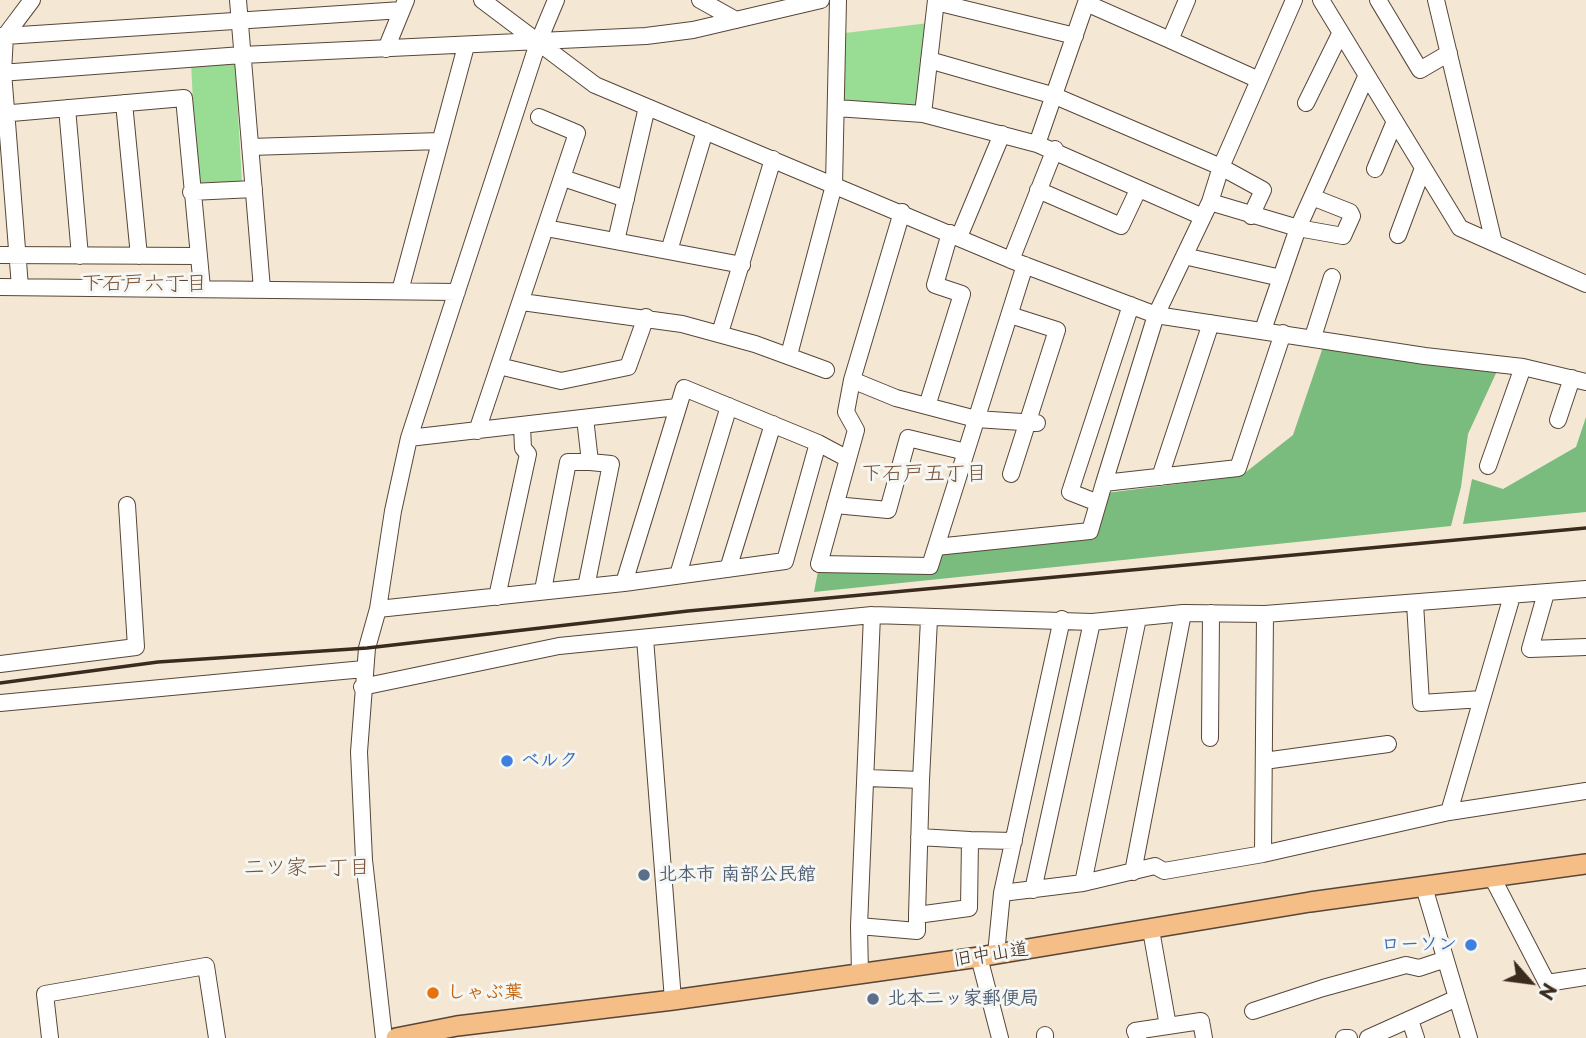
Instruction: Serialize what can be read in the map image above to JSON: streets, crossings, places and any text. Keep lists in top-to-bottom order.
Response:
{
  "streets": {
    "main road": ["旧中山道"]
  },
  "districts": ["下石戸六丁目", "下石戸五丁目", "二ツ家一丁目"],
  "places": [
    "ベルク",
    "北本市 南部公民館",
    "ローソン",
    "しゃぶ葉",
    "北本二ッ家郵便局"
  ],
  "north": "bottom right"
}
